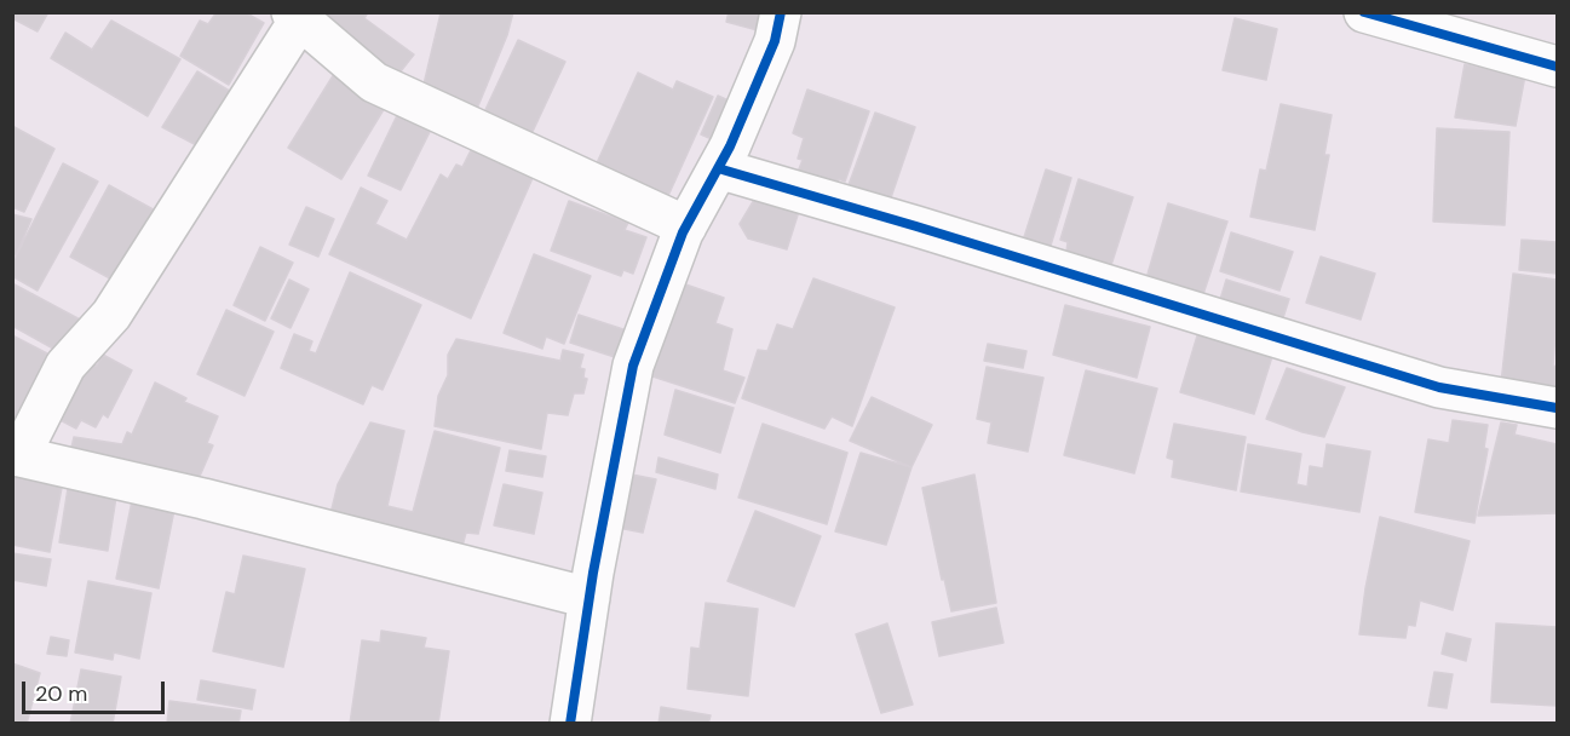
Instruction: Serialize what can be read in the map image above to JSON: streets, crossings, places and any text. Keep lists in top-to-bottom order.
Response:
{
  "scale_bar": "20 m"
}
